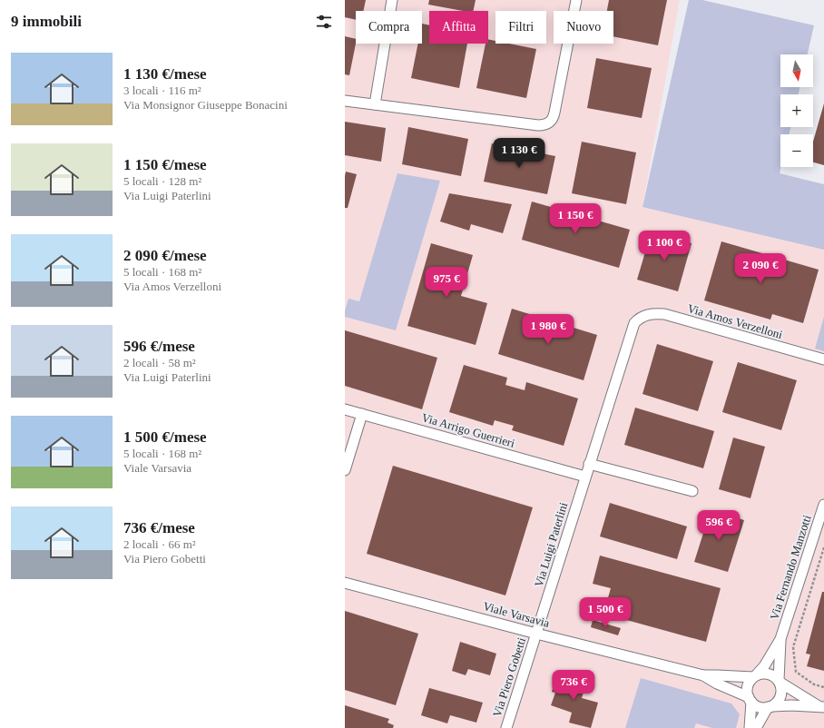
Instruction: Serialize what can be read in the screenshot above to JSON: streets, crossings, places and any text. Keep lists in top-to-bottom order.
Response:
{
  "streets": {
    "street": [
      "Via Amos Verzelloni",
      "Via Arrigo Guerrieri",
      "Via Luigi Paterlini",
      "Via Fernando Manzotti",
      "Viale Varsavia",
      "Via Piero Gobetti"
    ]
  },
  "crossings": [
    ["Via Amos Verzelloni", "Via Luigi Paterlini"],
    ["Via Arrigo Guerrieri", "Via Luigi Paterlini"],
    ["Via Luigi Paterlini", "Viale Varsavia"],
    ["Via Luigi Paterlini", "Via Piero Gobetti"],
    ["Via Fernando Manzotti", "Viale Varsavia"],
    ["Viale Varsavia", "Via Piero Gobetti"]
  ],
  "north": "bottom",
  "page": {
    "heading": "9 immobili",
    "chip": [
      "Compra",
      "Affitta",
      "Filtri",
      "Nuovo"
    ],
    "list": [
      {
        "name": "1 130 €/mese",
        "note": "3 locali · 116 m² · Via Monsignor Giuseppe Bonacini"
      },
      {
        "name": "1 150 €/mese",
        "note": "5 locali · 128 m² · Via Luigi Paterlini"
      },
      {
        "name": "2 090 €/mese",
        "note": "5 locali · 168 m² · Via Amos Verzelloni"
      },
      {
        "name": "596 €/mese",
        "note": "2 locali · 58 m² · Via Luigi Paterlini"
      },
      {
        "name": "1 500 €/mese",
        "note": "5 locali · 168 m² · Viale Varsavia"
      },
      {
        "name": "736 €/mese",
        "note": "2 locali · 66 m² · Via Piero Gobetti"
      }
    ],
    "map_buttons": ["+", "−"],
    "price": [
      "1 130 €",
      "1 150 €",
      "1 100 €",
      "2 090 €",
      "975 €",
      "1 980 €",
      "596 €",
      "1 500 €",
      "736 €"
    ]
  }
}
